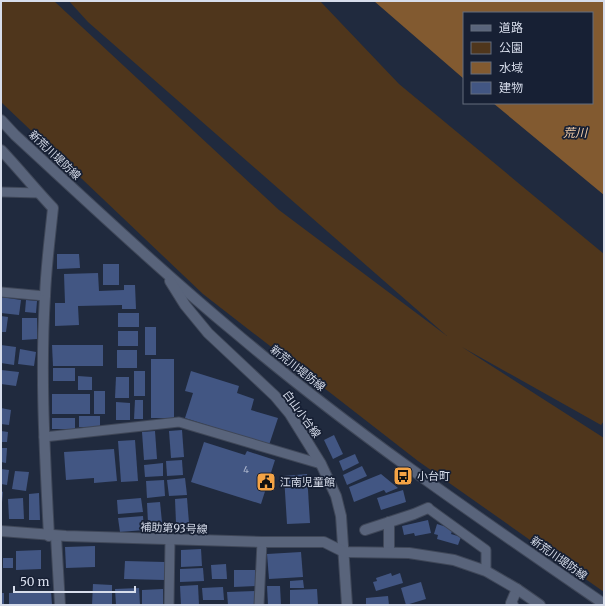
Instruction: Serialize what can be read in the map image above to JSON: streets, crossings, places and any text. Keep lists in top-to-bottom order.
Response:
{
  "streets": {
    "main road": ["新荒川堤防線", "白山小台線", "補助第93号線"]
  },
  "crossings": [
    ["新荒川堤防線", "白山小台線"],
    ["白山小台線", "補助第93号線"]
  ],
  "water": ["荒川"],
  "places": {
    "bus stop": ["小台町"],
    "public building": ["江南児童館"]
  },
  "house_numbers": ["4"],
  "legend": [
    "道路",
    "公園",
    "水域",
    "建物"
  ],
  "scale_bar": "50 m"
}
